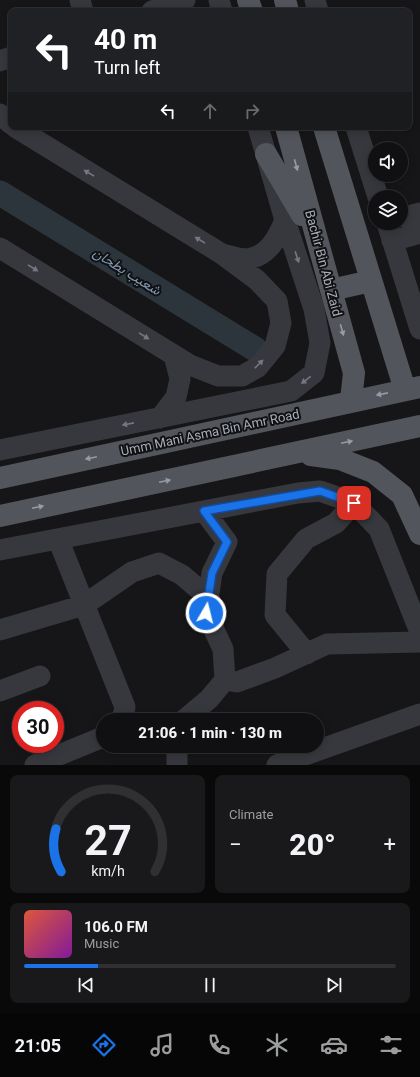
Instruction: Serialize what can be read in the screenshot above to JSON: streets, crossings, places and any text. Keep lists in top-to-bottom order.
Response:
{
  "streets": {
    "main road": ["Bachir Bin Abi Zaid", "Umm Mani Asma Bin Amr Road"]
  },
  "crossings": [
    ["Bachir Bin Abi Zaid", "Umm Mani Asma Bin Amr Road"]
  ],
  "water": ["شعيب بطحان"],
  "page": {
    "turn": ["40 m", "Turn left"],
    "limit": "30",
    "trip": "21:06 · 1 min · 130 m",
    "tile": "Climate",
    "heat": ["−", "20°", "+"],
    "song": ["106.0 FM", "Music"],
    "tabs": "21:05",
    "gauge": ["27", "km/h"]
  }
}
